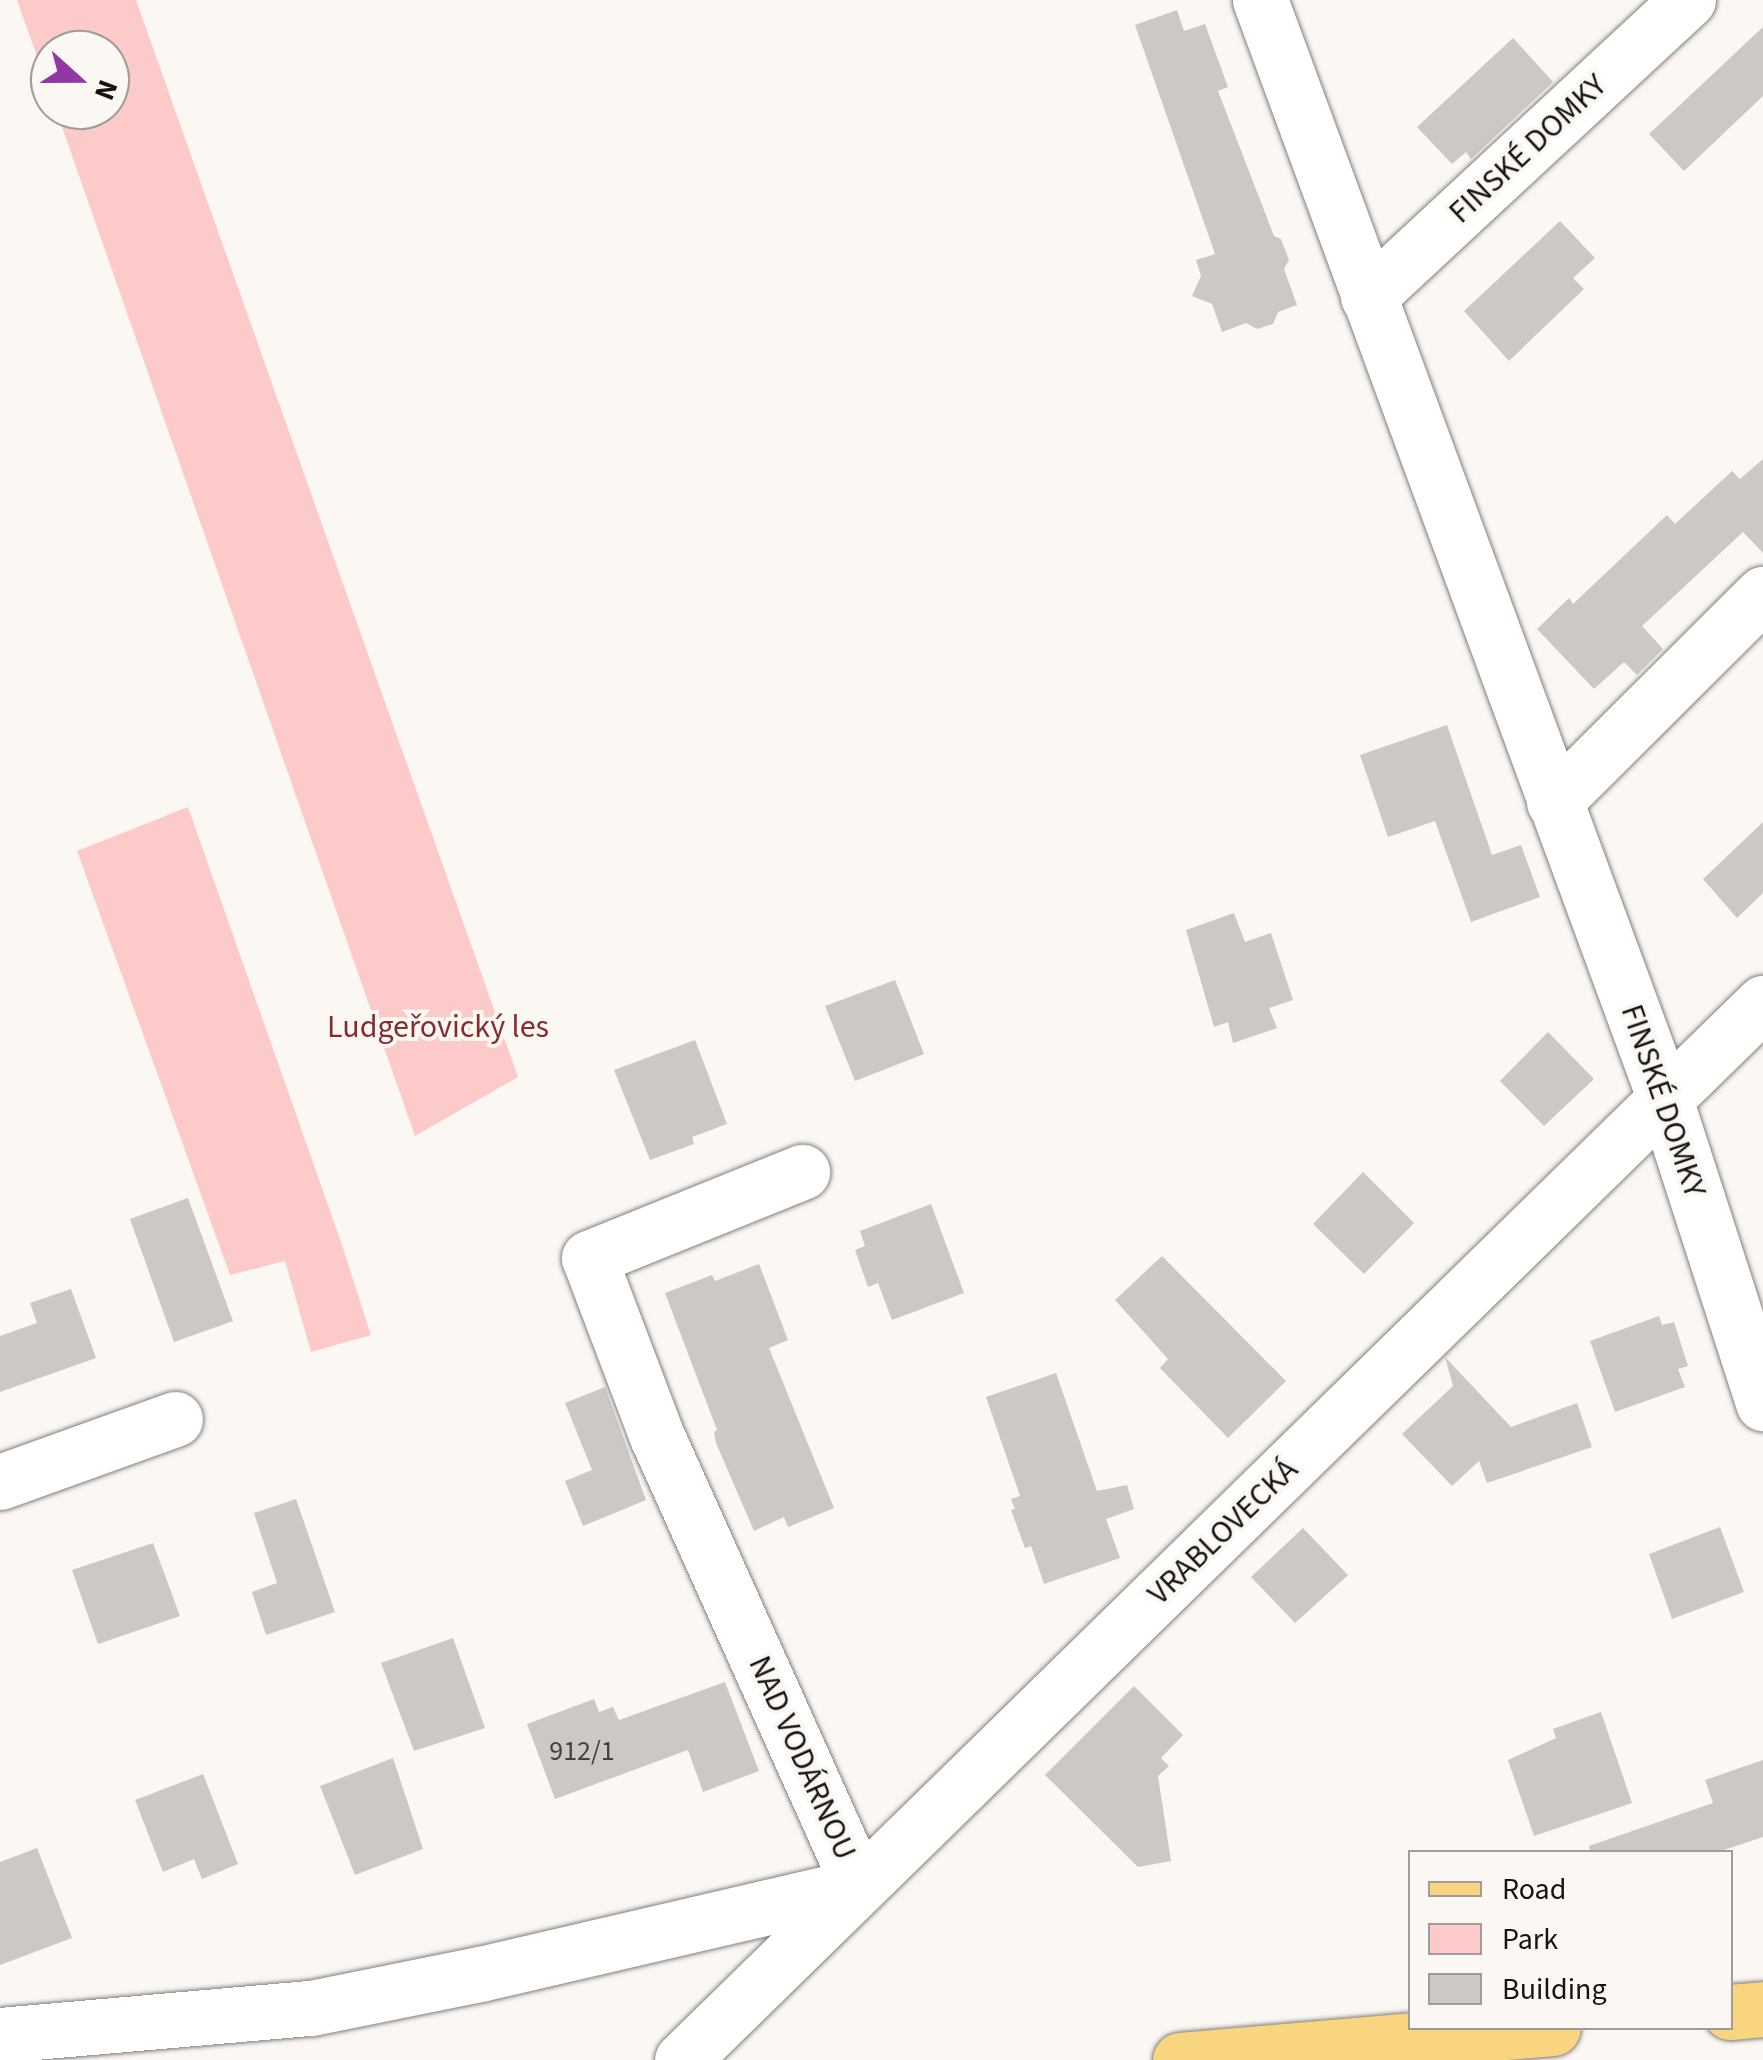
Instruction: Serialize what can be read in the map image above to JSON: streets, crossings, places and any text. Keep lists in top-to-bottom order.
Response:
{
  "streets": {
    "street": ["FINSKÉ DOMKY", "VRABLOVECKÁ", "NAD VODÁRNOU"]
  },
  "crossings": [
    ["FINSKÉ DOMKY", "VRABLOVECKÁ"],
    ["VRABLOVECKÁ", "NAD VODÁRNOU"]
  ],
  "parks": ["Ludgeřovický les"],
  "house_numbers": ["912/1"],
  "legend": ["Road", "Park", "Building"],
  "north": "right"
}
